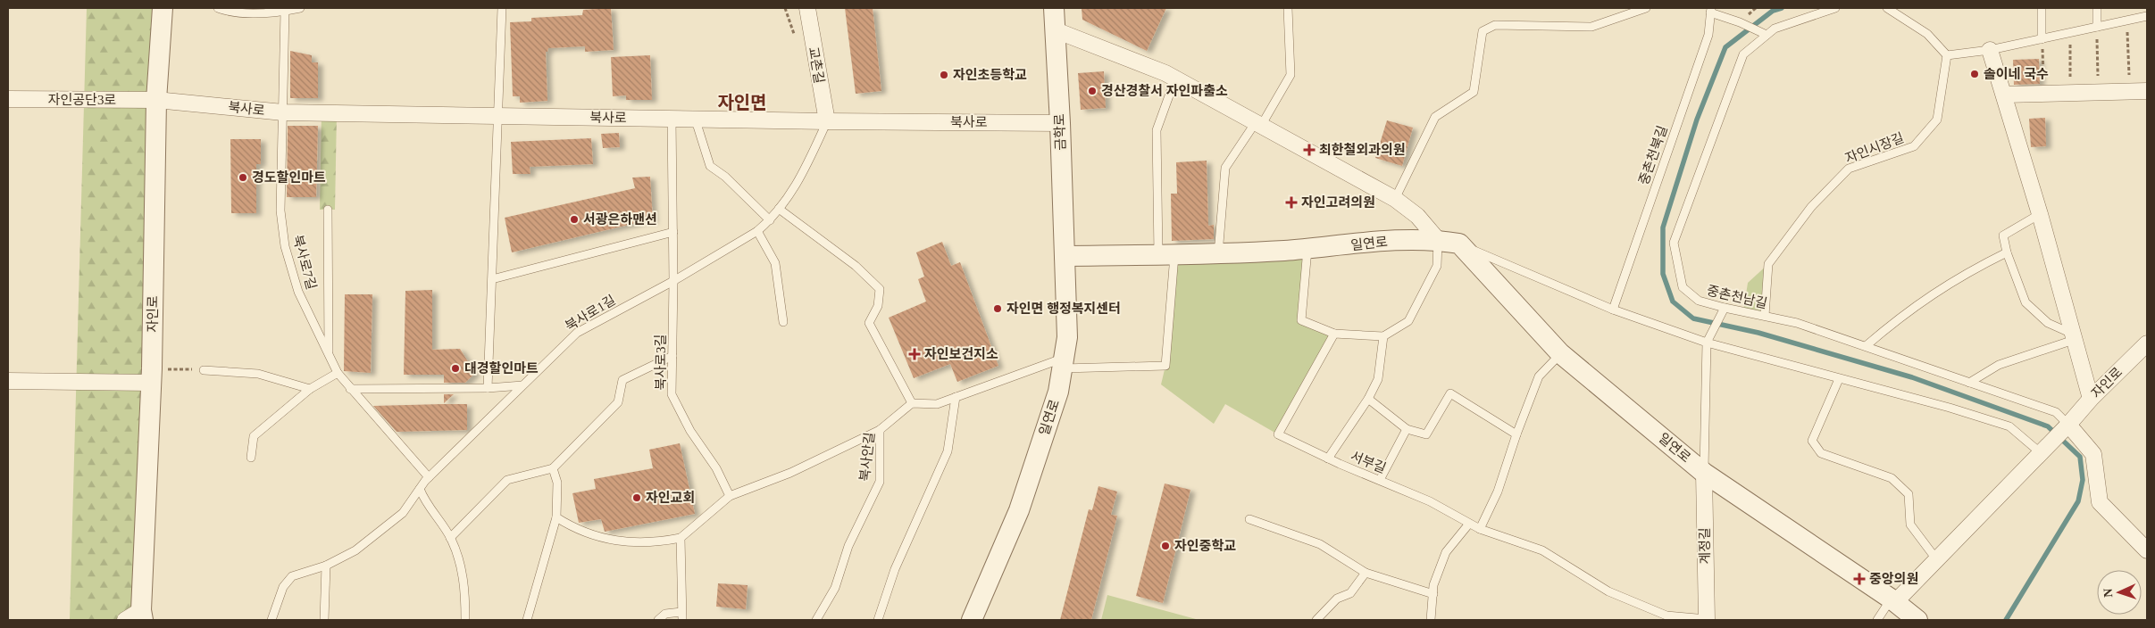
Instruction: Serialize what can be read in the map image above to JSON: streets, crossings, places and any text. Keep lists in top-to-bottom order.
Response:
{
  "streets": {
    "street": [
      "교촌길",
      "자인공단3로",
      "북사로",
      "금학로",
      "일연로",
      "자인로",
      "계정길"
    ],
    "lane": [
      "자인시장길",
      "중촌천북길",
      "북사로7길",
      "중촌천남길",
      "북사로1길",
      "북사로3길",
      "북사안길",
      "서부길"
    ]
  },
  "crossings": [
    ["교촌길", "북사로"],
    ["교촌길", "북사로1길"],
    ["자인공단3로", "북사로"],
    ["자인공단3로", "자인로"],
    ["북사로", "금학로"],
    ["북사로", "북사로7길"],
    ["북사로", "북사로1길"],
    ["북사로", "자인로"],
    ["북사로", "북사로3길"],
    ["금학로", "일연로"],
    ["자인시장길", "중촌천남길"],
    ["일연로", "자인로"],
    ["일연로", "계정길"],
    ["북사로7길", "북사로1길"],
    ["중촌천남길", "자인로"],
    ["북사로1길", "북사로3길"],
    ["서부길", "계정길"]
  ],
  "districts": ["자인면"],
  "places": {
    "other": [
      "솔이네 국수",
      "자인초등학교",
      "경산경찰서 자인파출소",
      "경도할인마트",
      "서광은하맨션",
      "자인면 행정복지센터",
      "대경할인마트",
      "자인교회",
      "자인중학교"
    ],
    "health": [
      "최한철외과의원",
      "자인고려의원",
      "자인보건지소",
      "중앙의원"
    ]
  },
  "north": "left"
}
